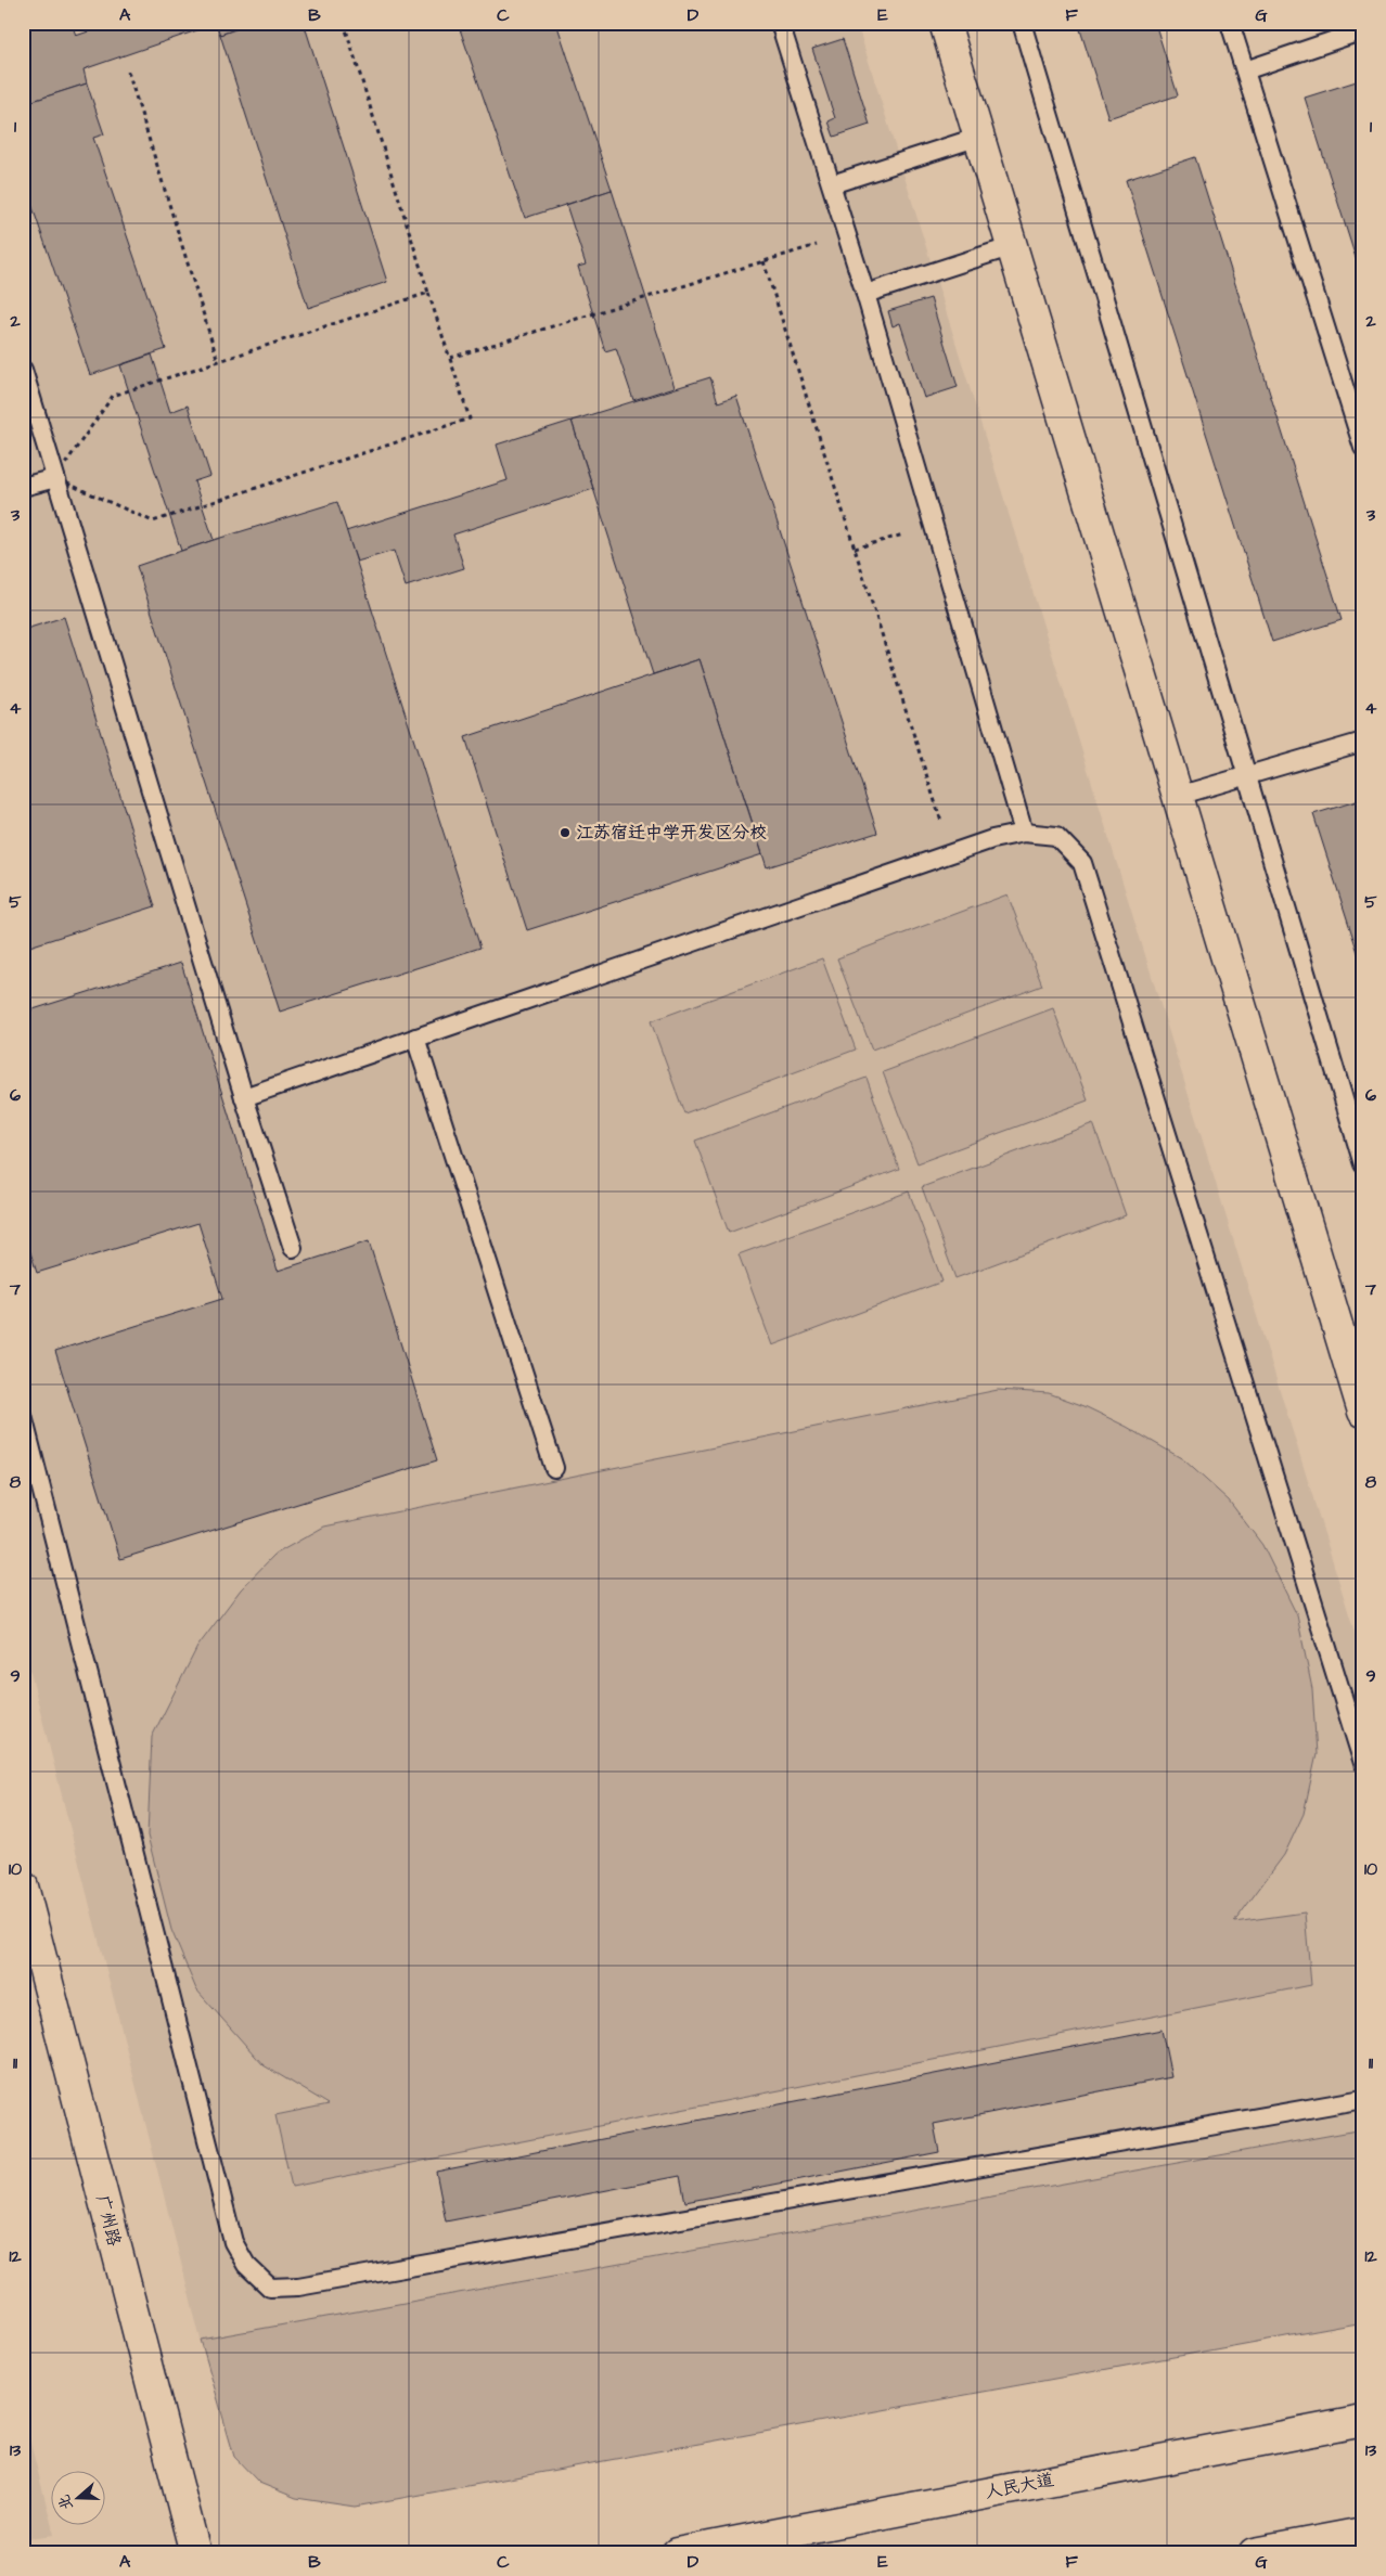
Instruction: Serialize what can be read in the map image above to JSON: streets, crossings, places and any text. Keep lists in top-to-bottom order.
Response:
{
  "streets": {
    "street": ["广州路", "人民大道"]
  },
  "places": ["江苏宿迁中学开发区分校"],
  "north": "left",
  "grid": {
    "columns": [
      "A",
      "B",
      "C",
      "D",
      "E",
      "F",
      "G"
    ],
    "rows": [
      "1",
      "2",
      "3",
      "4",
      "5",
      "6",
      "7",
      "8",
      "9",
      "10",
      "11",
      "12",
      "13"
    ]
  }
}
